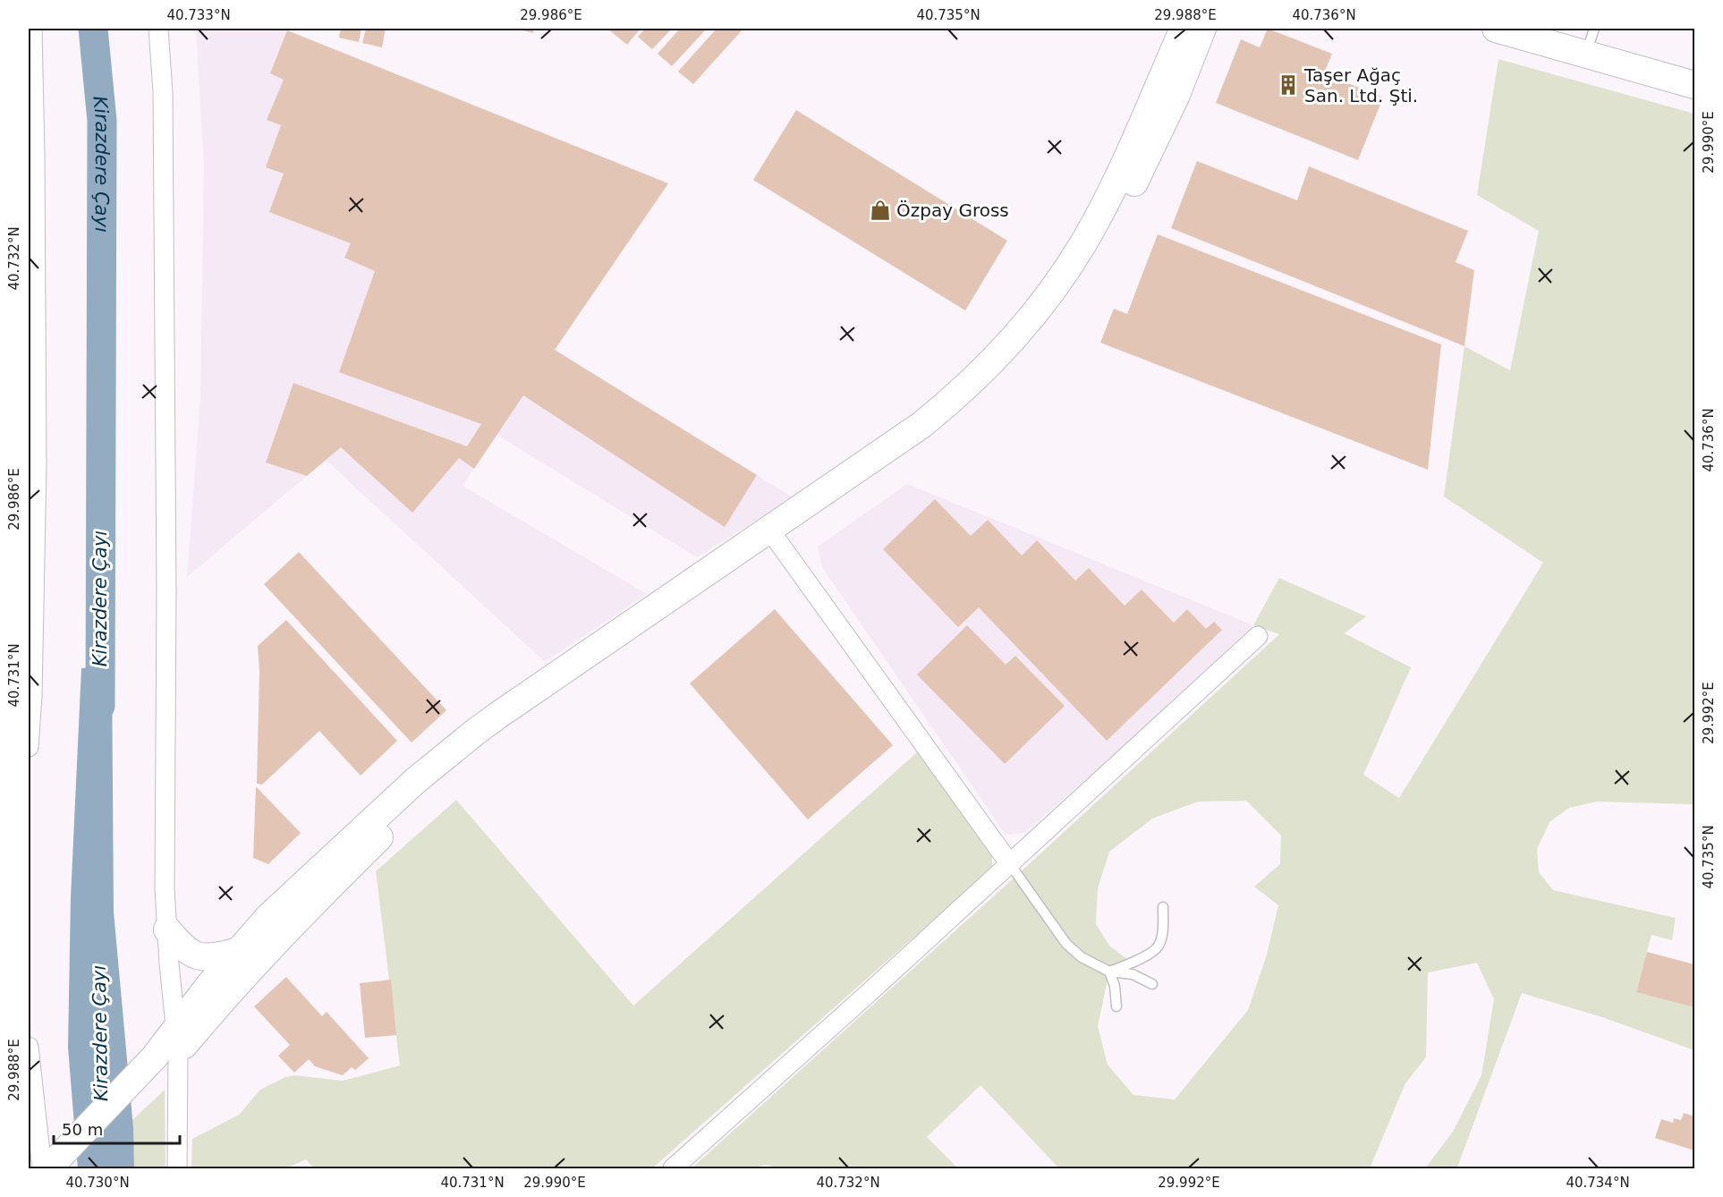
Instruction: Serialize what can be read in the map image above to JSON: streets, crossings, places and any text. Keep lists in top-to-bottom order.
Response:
{
  "water": ["Kirazdere Çayı"],
  "places": {
    "building": ["Taşer Ağaç San. Ltd. Şti."],
    "shop": ["Özpay Gross"]
  },
  "scale_bar": "50 m",
  "coordinates": [
    "40.733°N",
    "29.986°E",
    "40.735°N",
    "29.988°E",
    "40.736°N",
    "29.990°E",
    "40.732°N",
    "40.731°N",
    "29.992°E",
    "40.730°N",
    "40.734°N"
  ]
}
